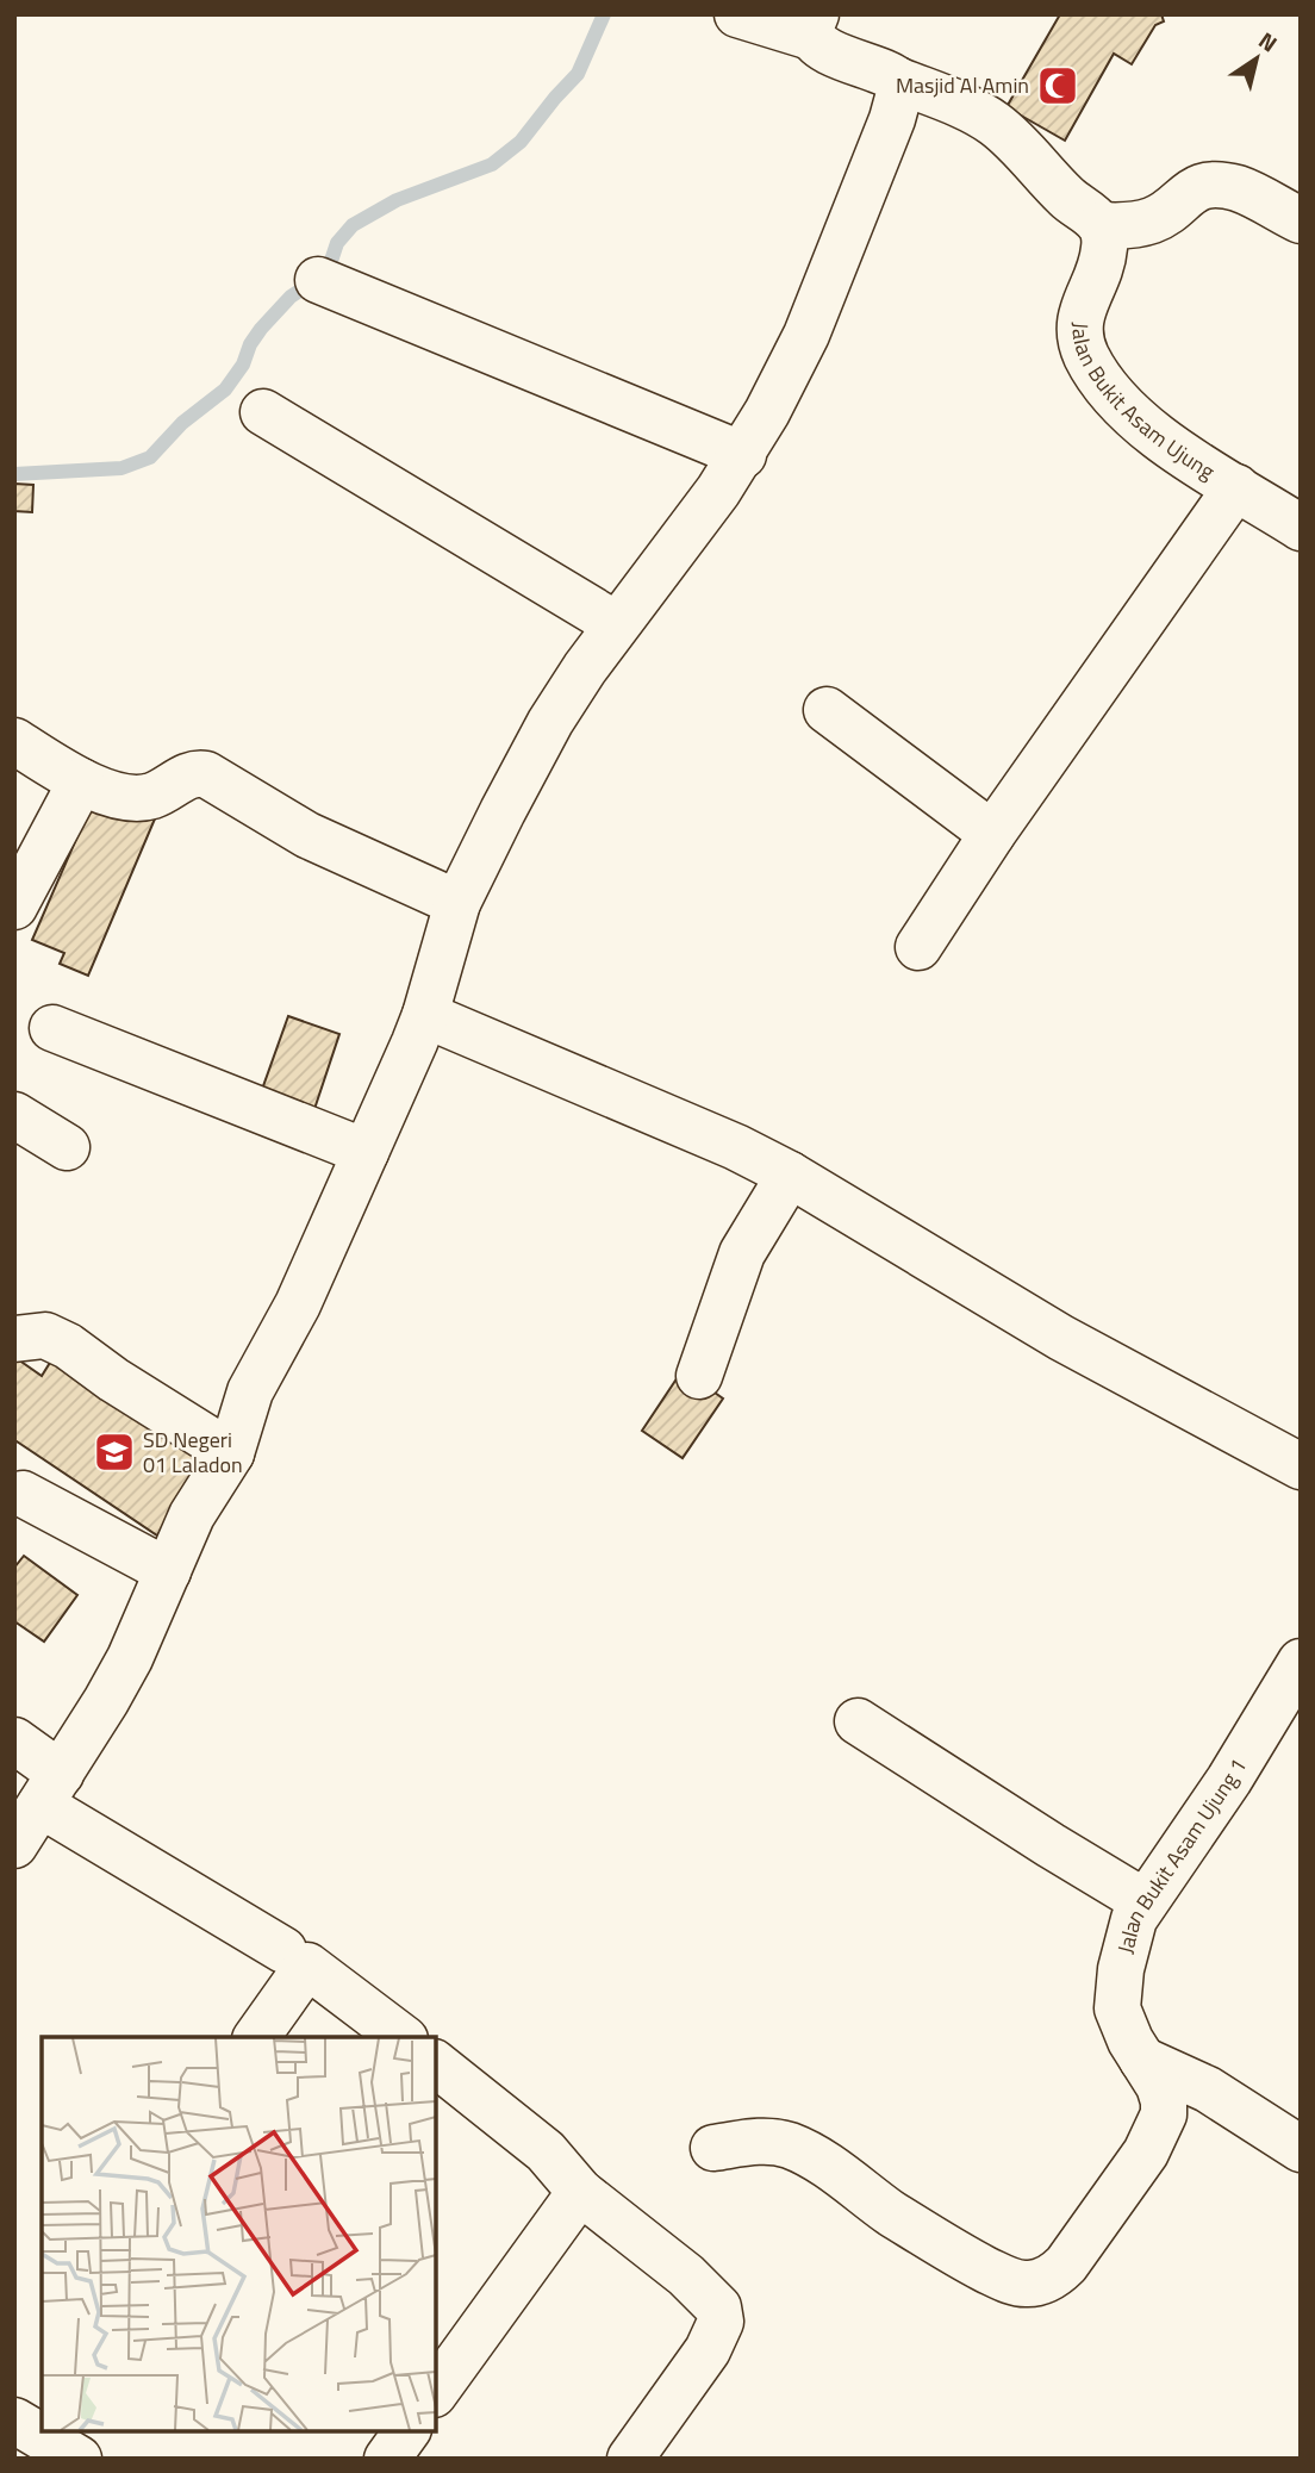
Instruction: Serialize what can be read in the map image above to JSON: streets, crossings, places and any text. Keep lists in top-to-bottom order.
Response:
{
  "streets": {
    "street": ["Jalan Bukit Asam Ujung", "Jalan Bukit Asam Ujung 1"]
  },
  "places": {
    "mosque": ["Masjid Al Amin"],
    "school or university": ["SD Negeri 01 Laladon"]
  },
  "north": "top right"
}
